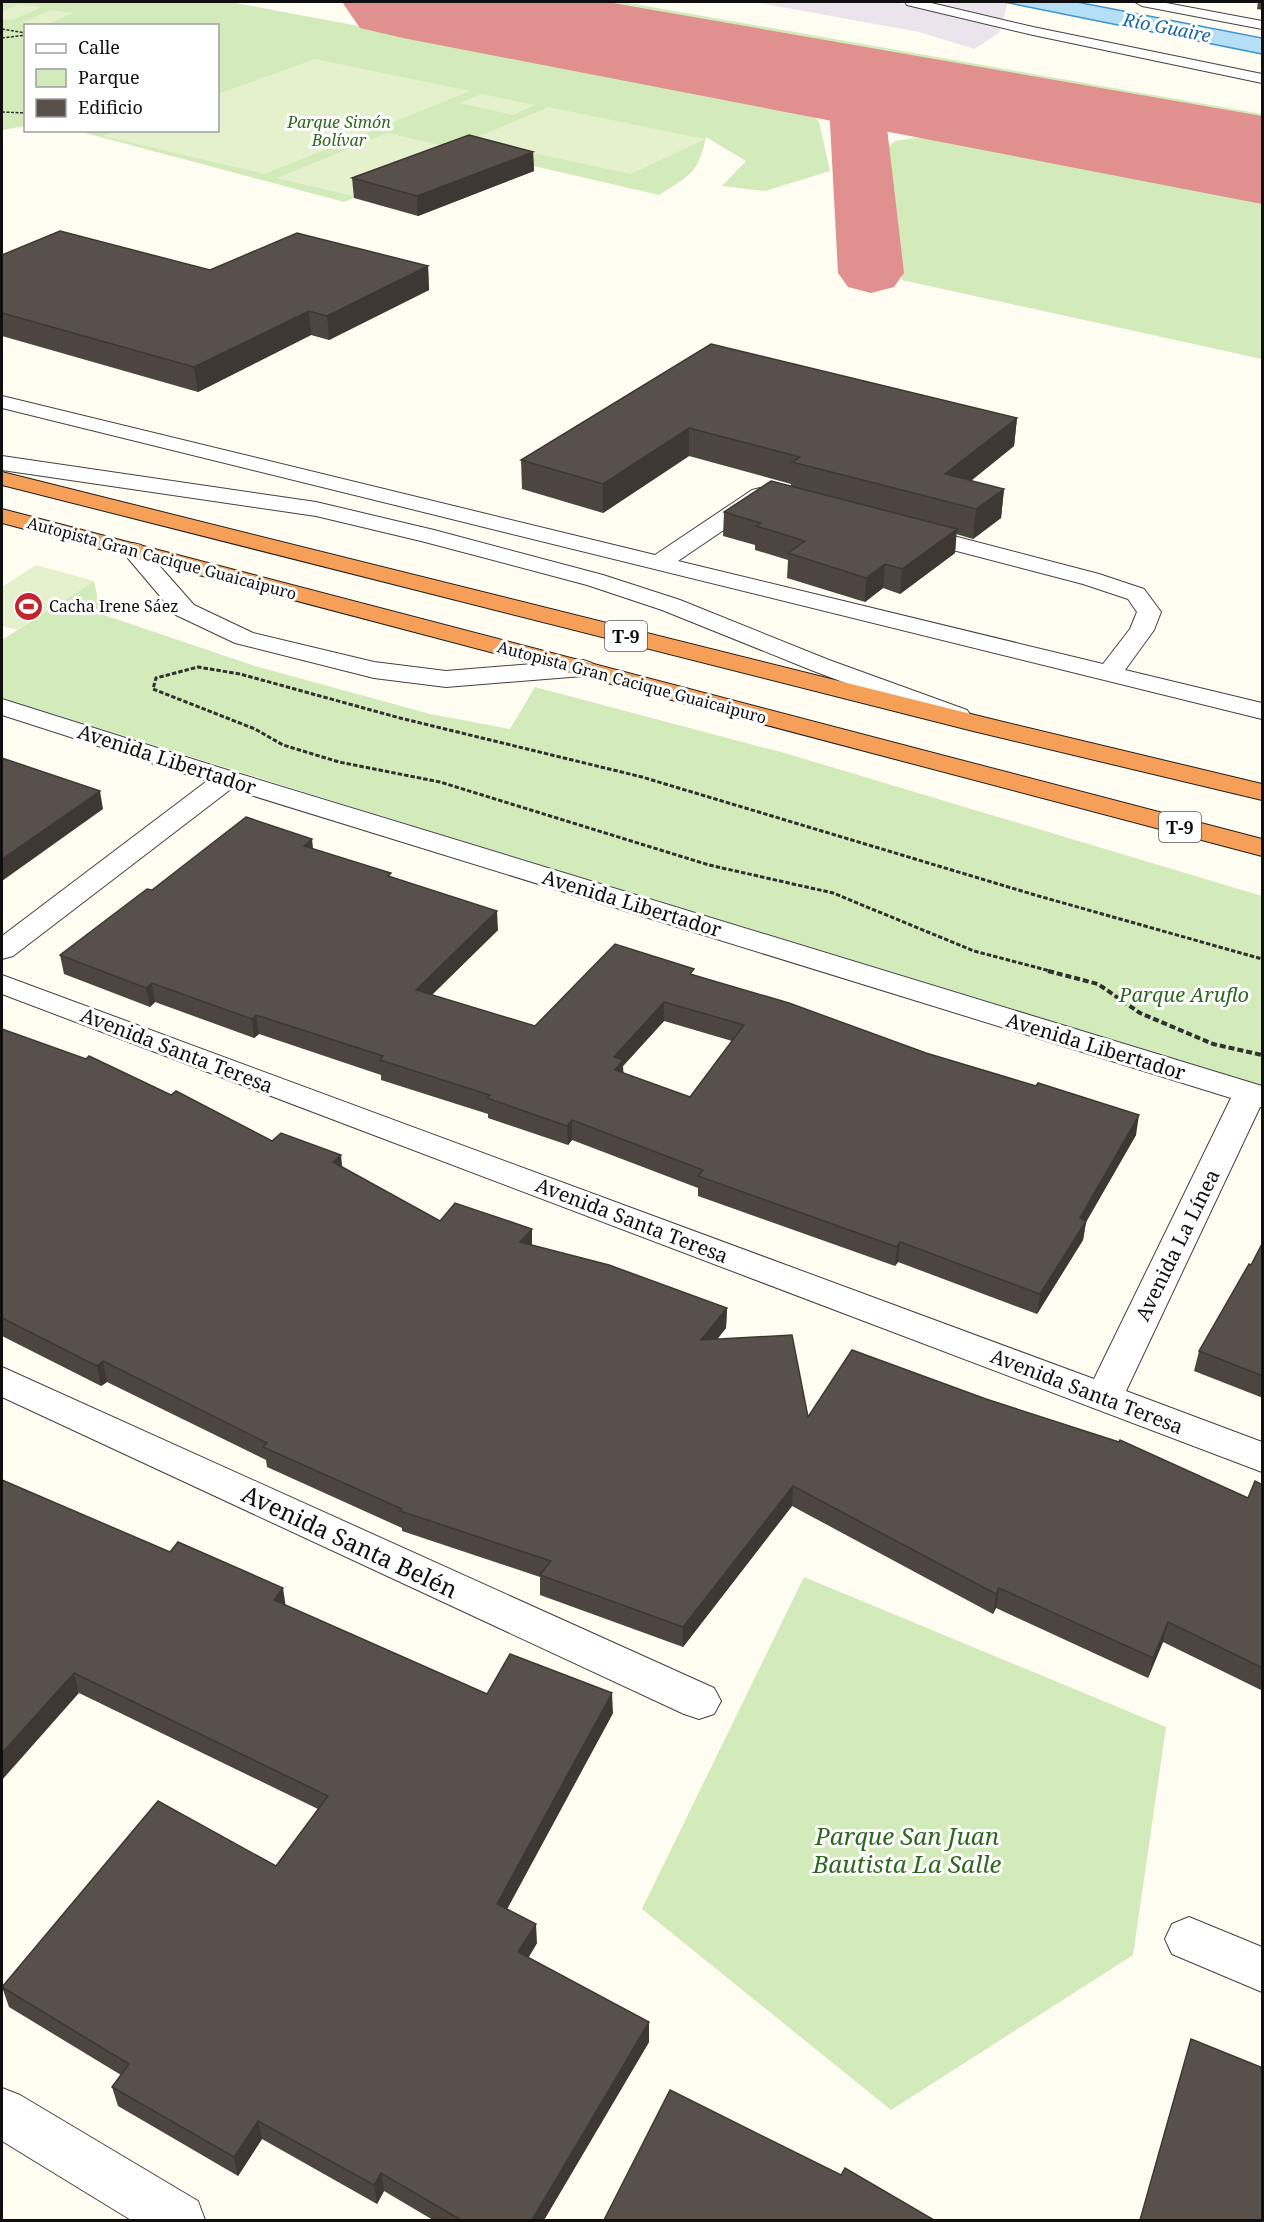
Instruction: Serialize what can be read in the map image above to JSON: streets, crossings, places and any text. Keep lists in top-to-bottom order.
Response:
{
  "streets": {
    "highway": ["Autopista Gran Cacique Guaicaipuro", "T-9"],
    "street": [
      "Avenida Libertador",
      "Avenida Santa Teresa",
      "Avenida La Línea",
      "Avenida Santa Belén"
    ]
  },
  "crossings": [
    ["Avenida Libertador", "Avenida La Línea"],
    ["Avenida Santa Teresa", "Avenida La Línea"]
  ],
  "water": ["Río Guaire"],
  "parks": ["Parque Simón Bolívar", "Parque Aruflo", "Parque San Juan Bautista La Salle"],
  "places": {
    "sports": ["Cacha Irene Sáez"]
  },
  "legend": ["Calle", "Parque", "Edificio"]
}
